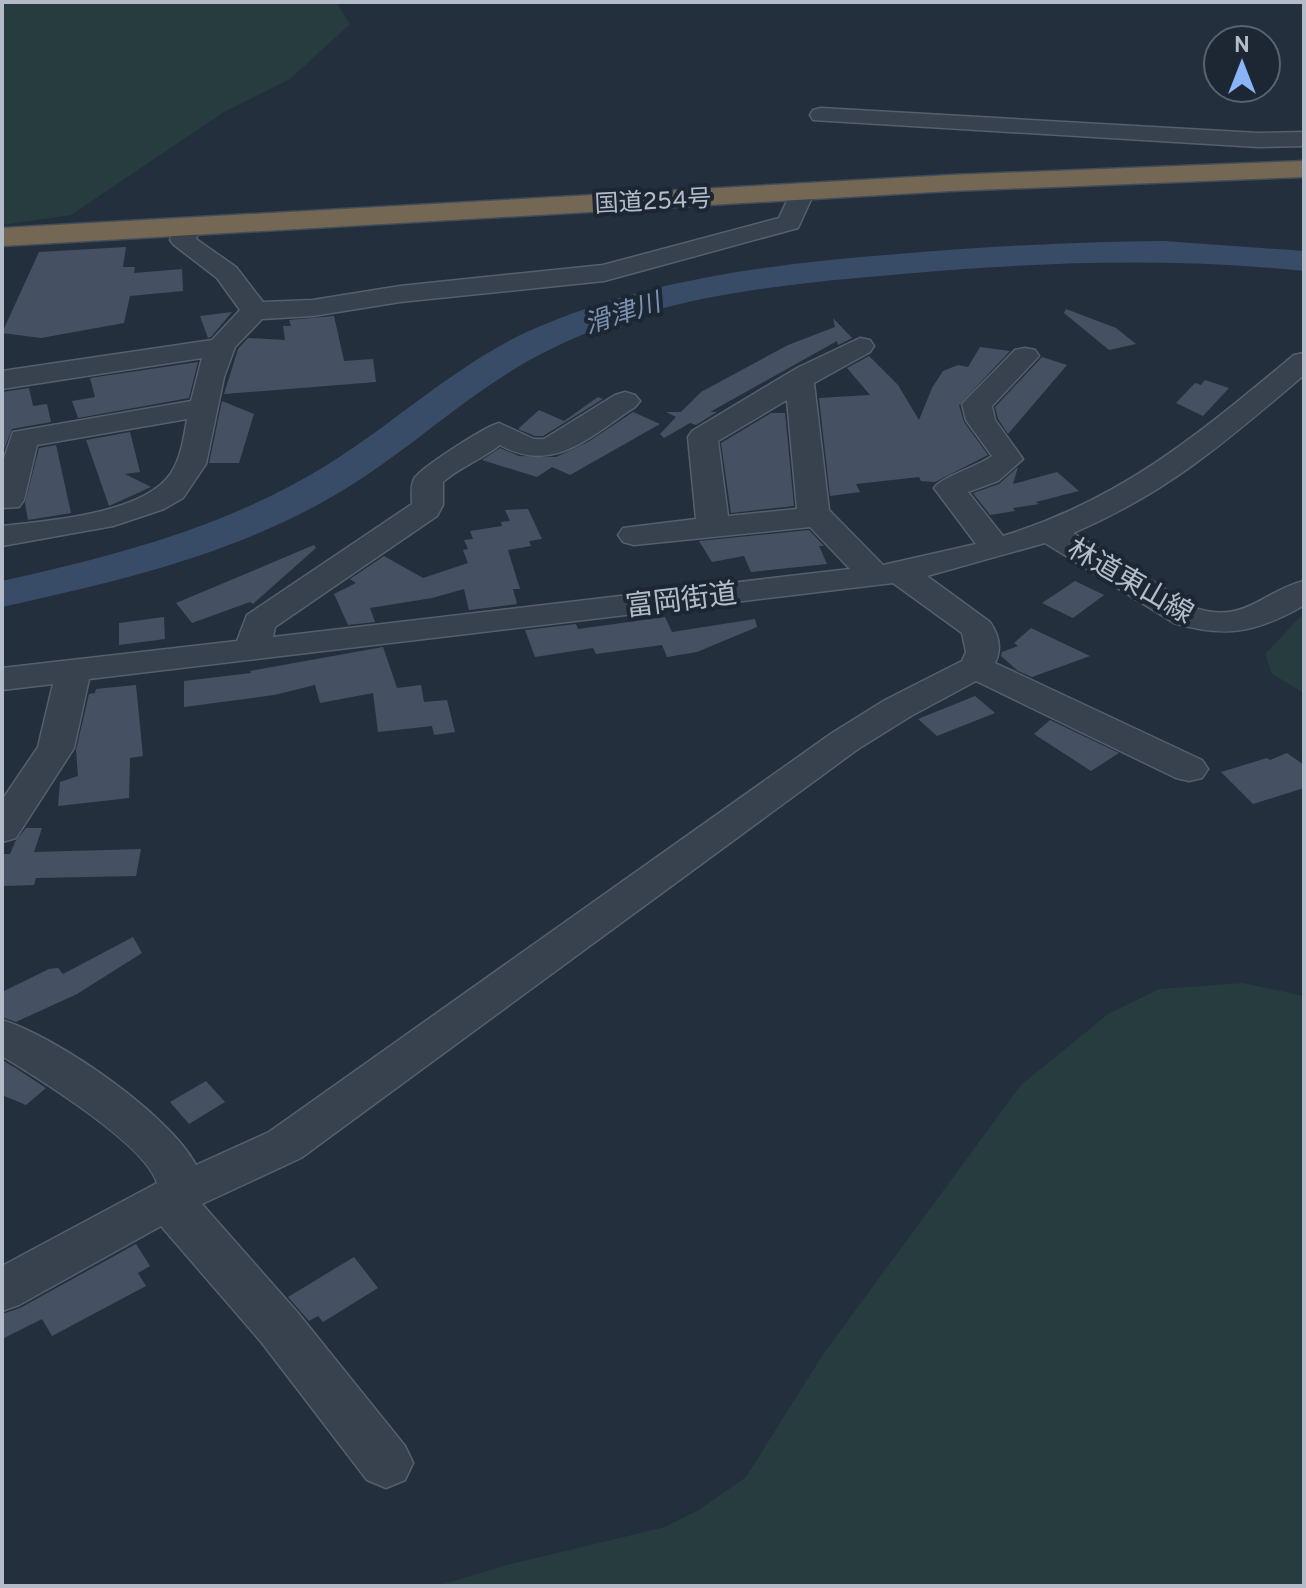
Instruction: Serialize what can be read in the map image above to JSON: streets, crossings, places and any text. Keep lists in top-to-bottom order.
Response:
{
  "streets": {
    "highway": ["国道254号"],
    "street": ["林道東山線", "富岡街道"]
  },
  "crossings": [
    ["林道東山線", "富岡街道"]
  ],
  "water": ["滑津川"],
  "north": "top"
}
